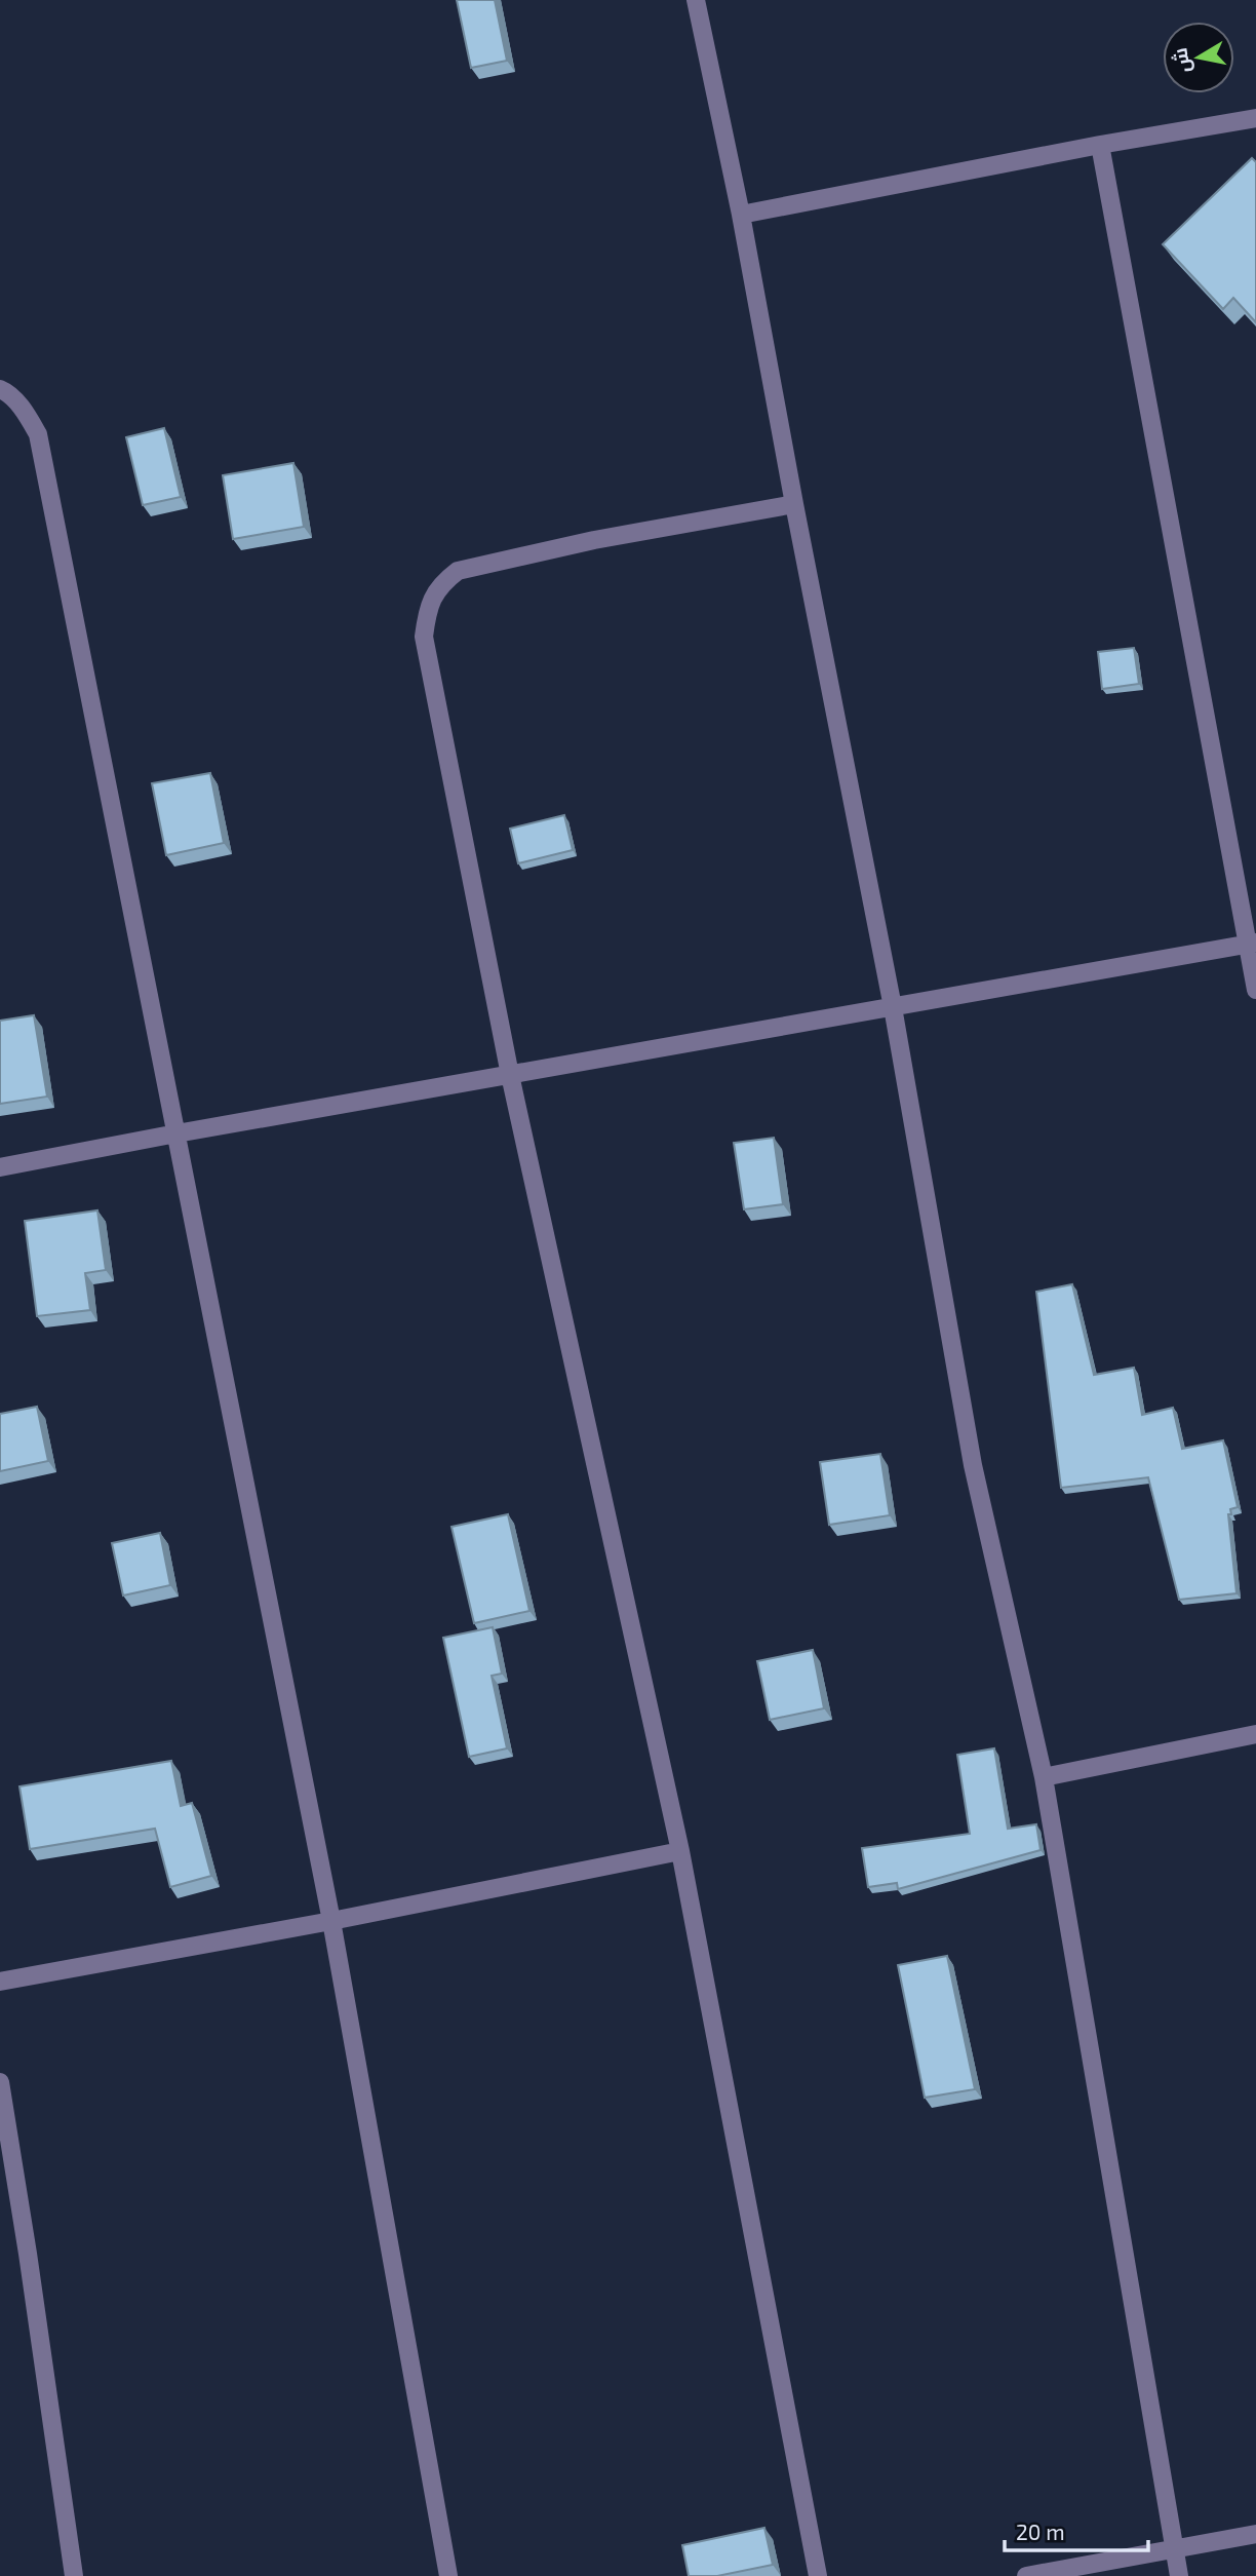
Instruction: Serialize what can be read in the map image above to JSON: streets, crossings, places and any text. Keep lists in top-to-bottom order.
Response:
{
  "scale_bar": "20 m",
  "north": "left"
}
